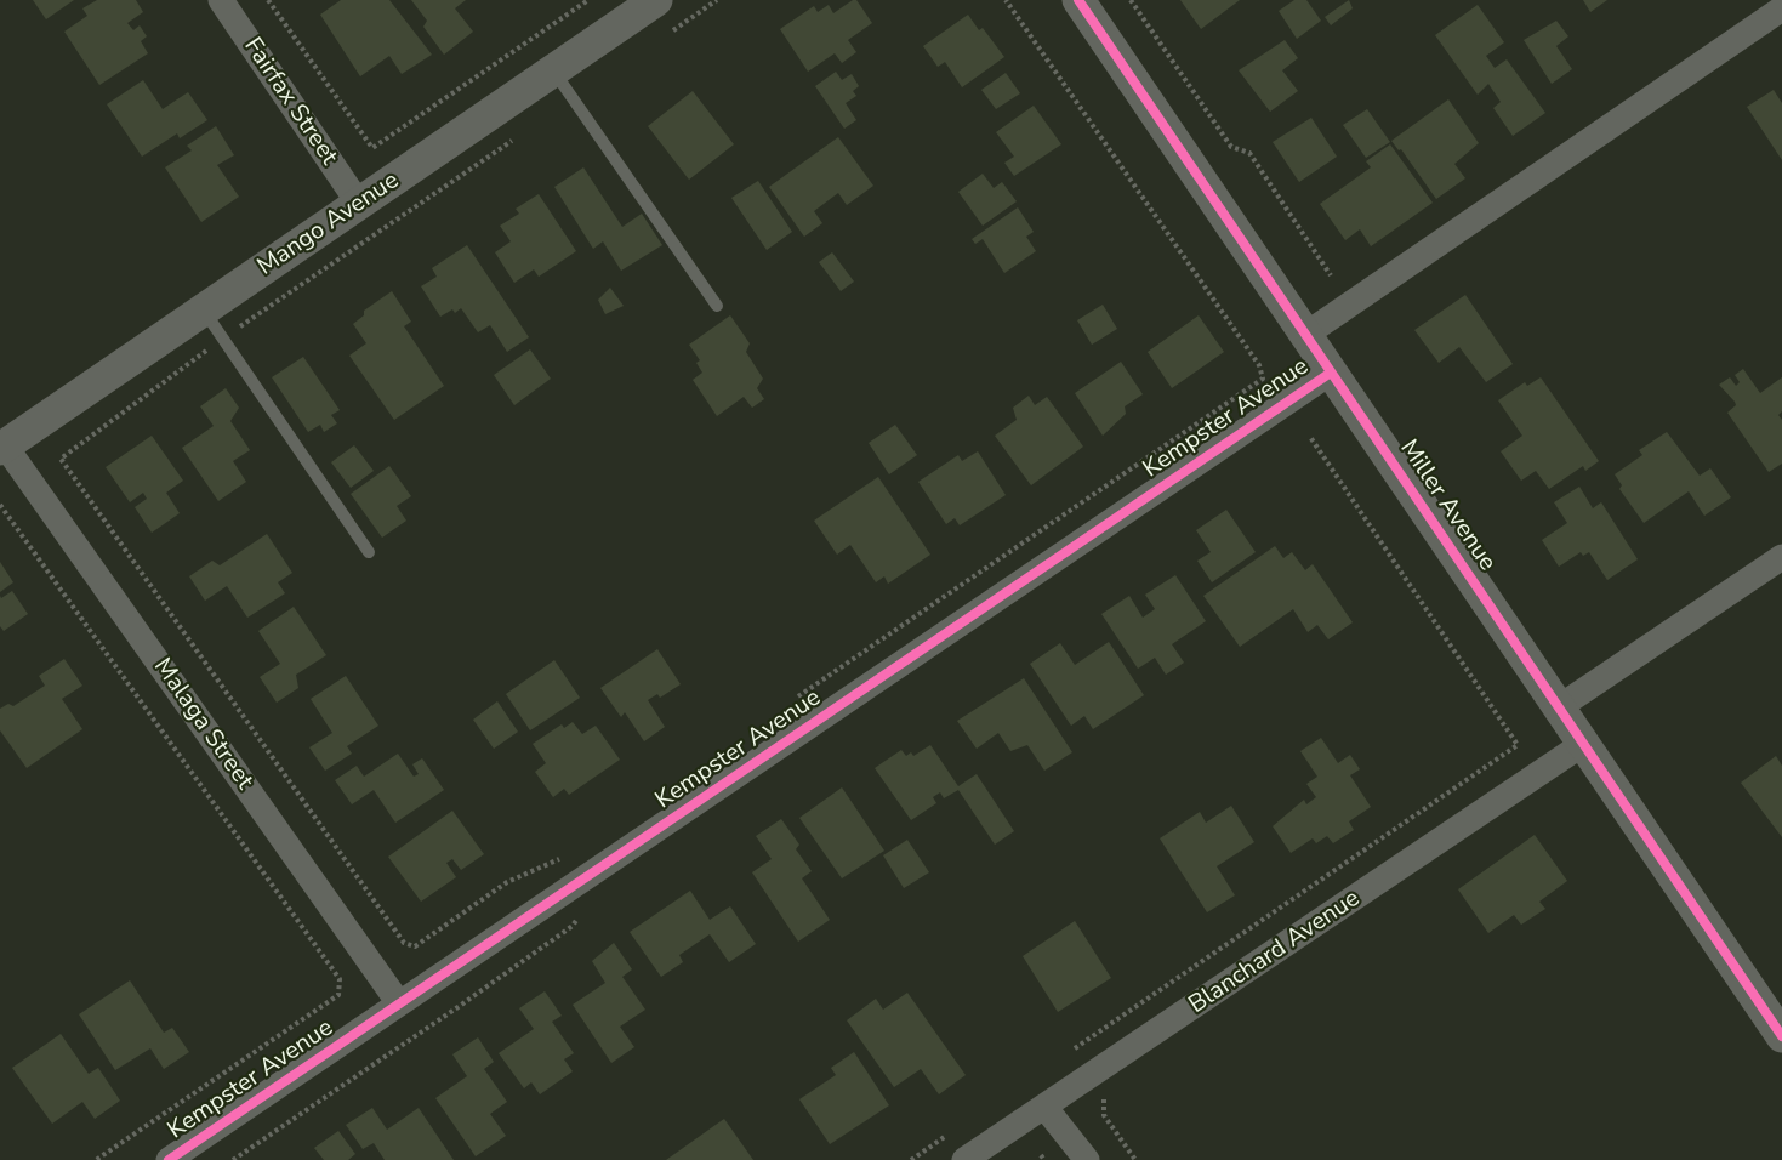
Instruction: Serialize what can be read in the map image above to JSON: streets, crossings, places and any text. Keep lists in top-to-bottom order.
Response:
{
  "streets": {
    "street": [
      "Fairfax Street",
      "Mango Avenue",
      "Kempster Avenue",
      "Miller Avenue",
      "Malaga Street",
      "Blanchard Avenue"
    ]
  },
  "crossings": [
    ["Fairfax Street", "Mango Avenue"],
    ["Mango Avenue", "Malaga Street"],
    ["Kempster Avenue", "Miller Avenue"],
    ["Kempster Avenue", "Malaga Street"],
    ["Miller Avenue", "Blanchard Avenue"]
  ]
}
